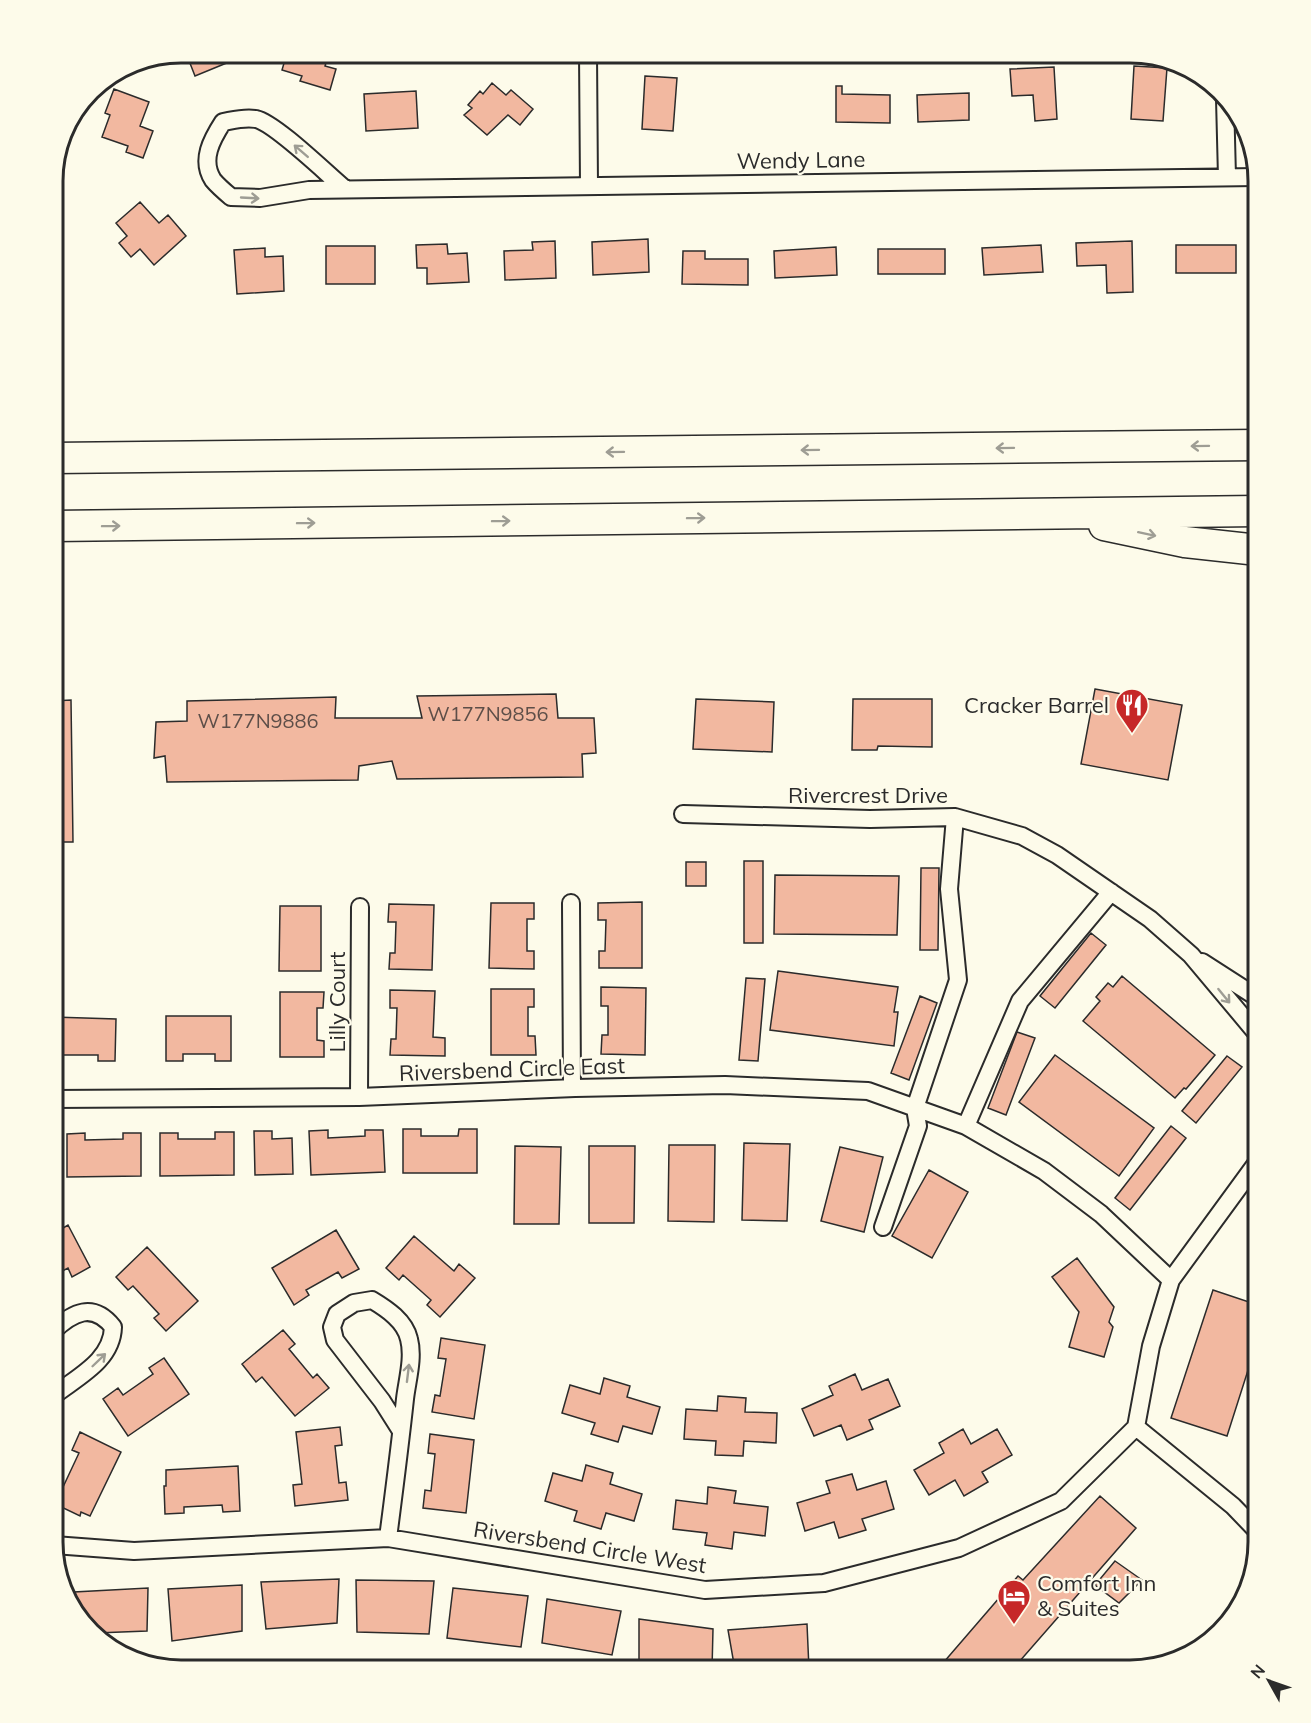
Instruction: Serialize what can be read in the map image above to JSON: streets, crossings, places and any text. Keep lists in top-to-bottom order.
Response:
{
  "streets": {
    "street": [
      "Wendy Lane",
      "Rivercrest Drive",
      "Lilly Court",
      "Riversbend Circle East",
      "Riversbend Circle West"
    ]
  },
  "crossings": [
    ["Lilly Court", "Riversbend Circle East"]
  ],
  "places": {
    "restaurant": ["Cracker Barrel"],
    "hotel": ["Comfort Inn & Suites"]
  },
  "house_numbers": ["W177N9856", "W177N9886"],
  "north": "top left"
}
